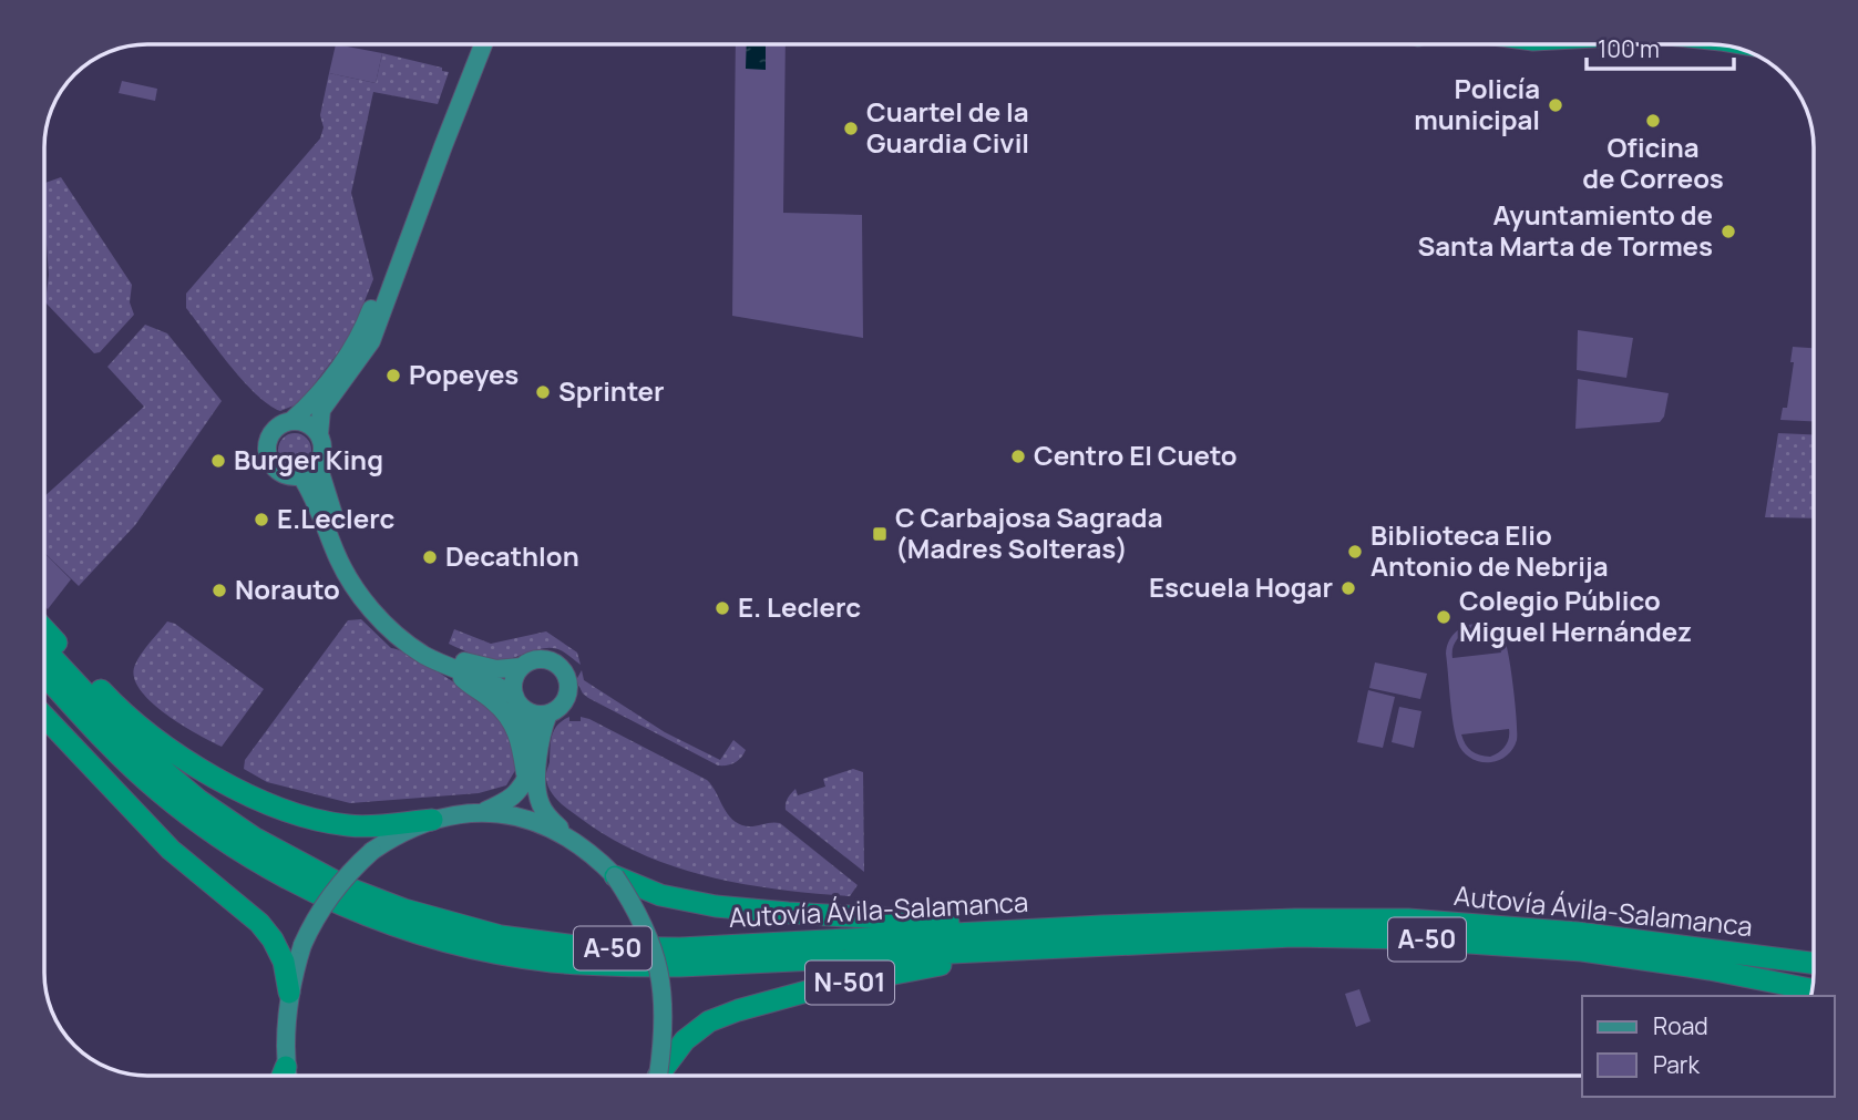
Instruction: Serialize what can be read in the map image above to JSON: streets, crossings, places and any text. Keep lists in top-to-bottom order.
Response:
{
  "streets": {
    "highway": ["Autovía Ávila-Salamanca", "A-50", "N-501"]
  },
  "crossings": [
    ["Autovía Ávila-Salamanca", "N-501"]
  ],
  "places": {
    "other": [
      "Policía municipal",
      "Oficina de Correos",
      "Cuartel de la Guardia Civil",
      "Ayuntamiento de Santa Marta de Tormes",
      "Popeyes",
      "Sprinter",
      "Centro El Cueto",
      "Burger King",
      "E.Leclerc",
      "Biblioteca Elio Antonio de Nebrija",
      "Decathlon",
      "Escuela Hogar",
      "Norauto",
      "E. Leclerc",
      "Colegio Público Miguel Hernández"
    ],
    "transit": ["C Carbajosa Sagrada (Madres Solteras)"]
  },
  "legend": ["Road", "Park"],
  "scale_bar": "100 m"
}
